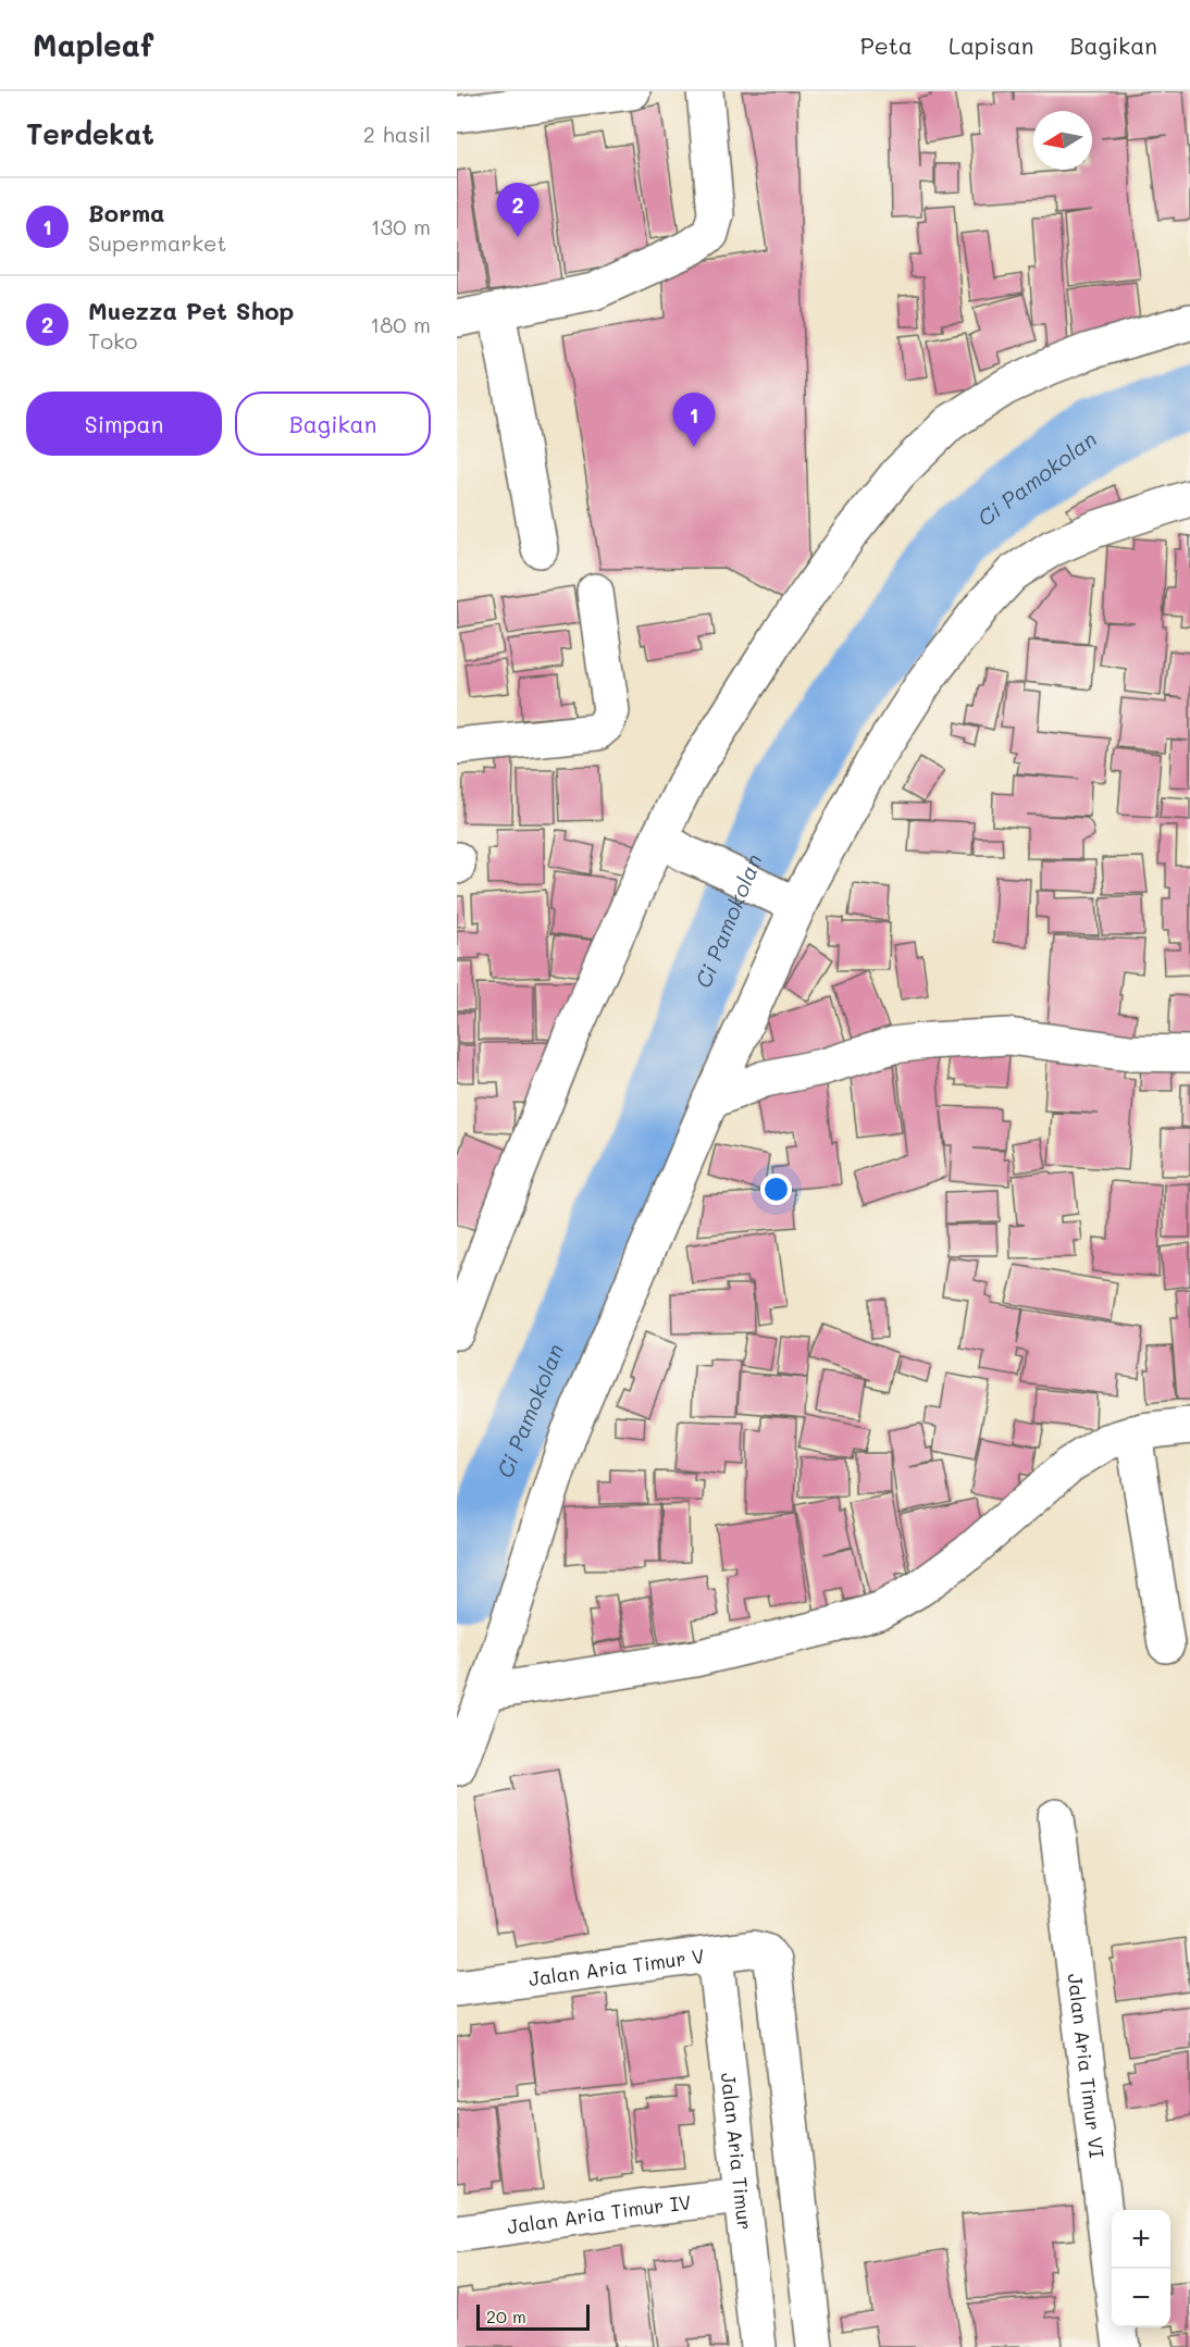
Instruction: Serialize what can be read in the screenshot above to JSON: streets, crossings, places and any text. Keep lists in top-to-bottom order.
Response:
{
  "streets": {
    "street": [
      "Jalan Aria Timur V",
      "Jalan Aria Timur VI",
      "Jalan Aria Timur",
      "Jalan Aria Timur IV"
    ]
  },
  "crossings": [
    ["Jalan Aria Timur V", "Jalan Aria Timur"],
    ["Jalan Aria Timur", "Jalan Aria Timur IV"]
  ],
  "water": ["Ci Pamokolan"],
  "scale_bar": "20 m",
  "north": "left",
  "page": {
    "header": "Mapleaf",
    "nav": ["Peta", "Lapisan", "Bagikan"],
    "heading": ["Terdekat", "2 hasil"],
    "list": [
      {
        "mark": "1",
        "name": "Borma",
        "note": "Supermarket",
        "value": "130 m"
      },
      {
        "mark": "2",
        "name": "Muezza Pet Shop",
        "note": "Toko",
        "value": "180 m"
      }
    ],
    "pins": ["2", "1"],
    "buttons": ["Simpan", "Bagikan"],
    "map_buttons": ["+", "−"],
    "scale": "20 m"
  }
}
